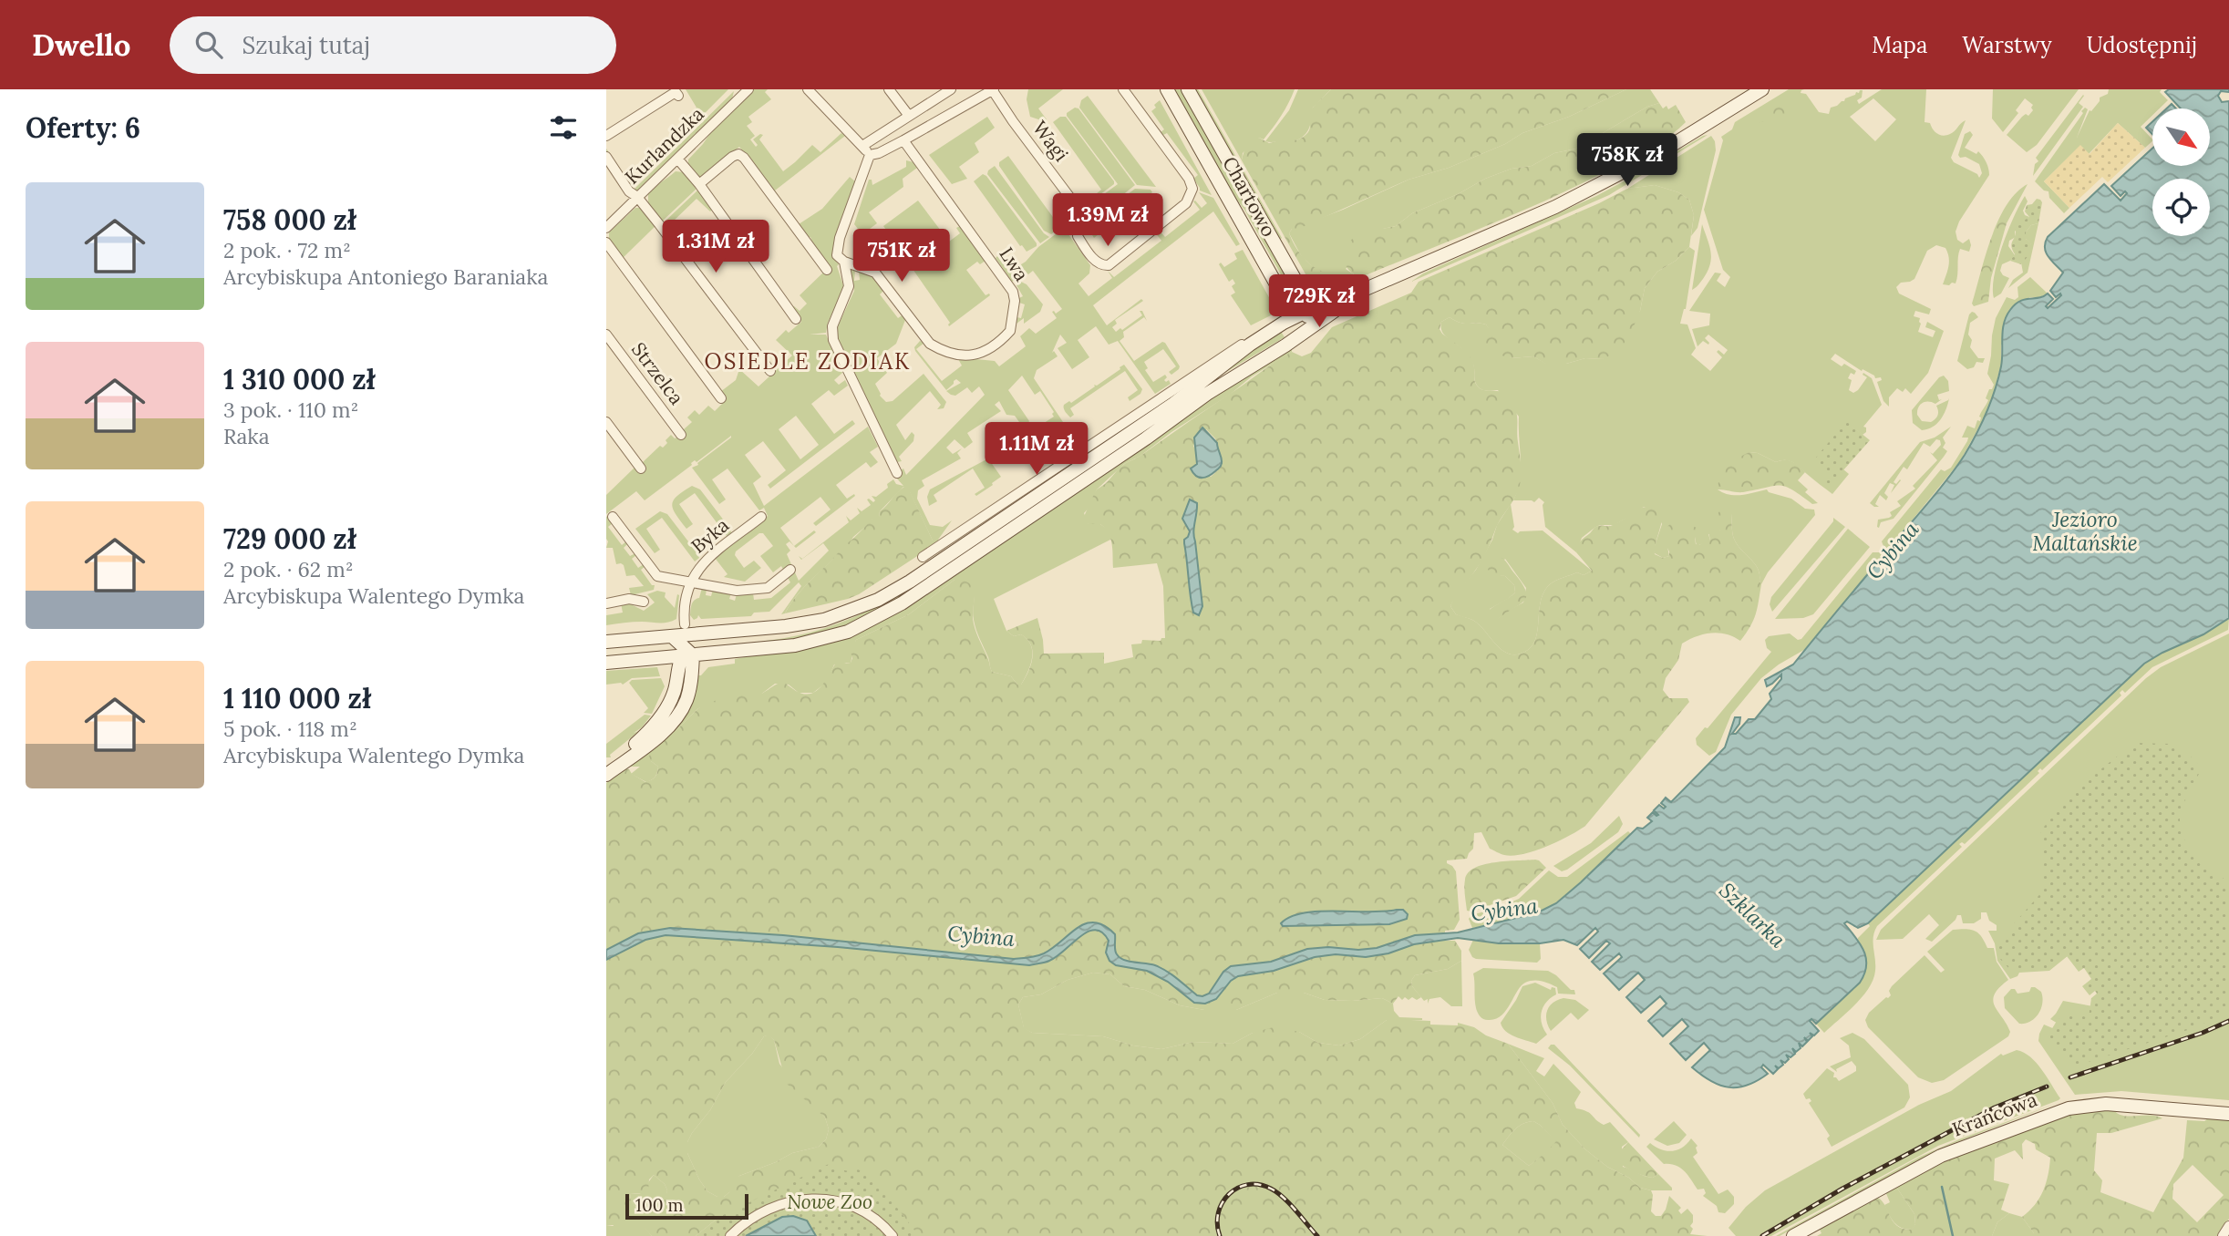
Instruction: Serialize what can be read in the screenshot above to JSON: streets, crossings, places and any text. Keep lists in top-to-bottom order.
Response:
{
  "streets": {
    "street": [
      "Wagi",
      "Kurlandzka",
      "Chartowo",
      "Lwa",
      "Strzelca",
      "Byka",
      "Krańcowa"
    ]
  },
  "districts": ["OSIEDLE ZODIAK"],
  "water": ["Jezioro Maltańskie", "Cybina", "Szklarka"],
  "parks": ["Nowe Zoo"],
  "scale_bar": "100 m",
  "north": "bottom right",
  "page": {
    "header": "Dwello",
    "search": "Szukaj tutaj",
    "nav": ["Mapa", "Warstwy", "Udostępnij"],
    "heading": "Oferty: 6",
    "price": [
      "758K zł",
      "1.39M zł",
      "1.31M zł",
      "751K zł",
      "729K zł",
      "1.11M zł"
    ],
    "list": [
      {
        "name": "758 000 zł",
        "note": "2 pok. · 72 m² · Arcybiskupa Antoniego Baraniaka"
      },
      {
        "name": "1 310 000 zł",
        "note": "3 pok. · 110 m² · Raka"
      },
      {
        "name": "729 000 zł",
        "note": "2 pok. · 62 m² · Arcybiskupa Walentego Dymka"
      },
      {
        "name": "1 110 000 zł",
        "note": "5 pok. · 118 m² · Arcybiskupa Walentego Dymka"
      }
    ],
    "scale": "100 m"
  }
}
